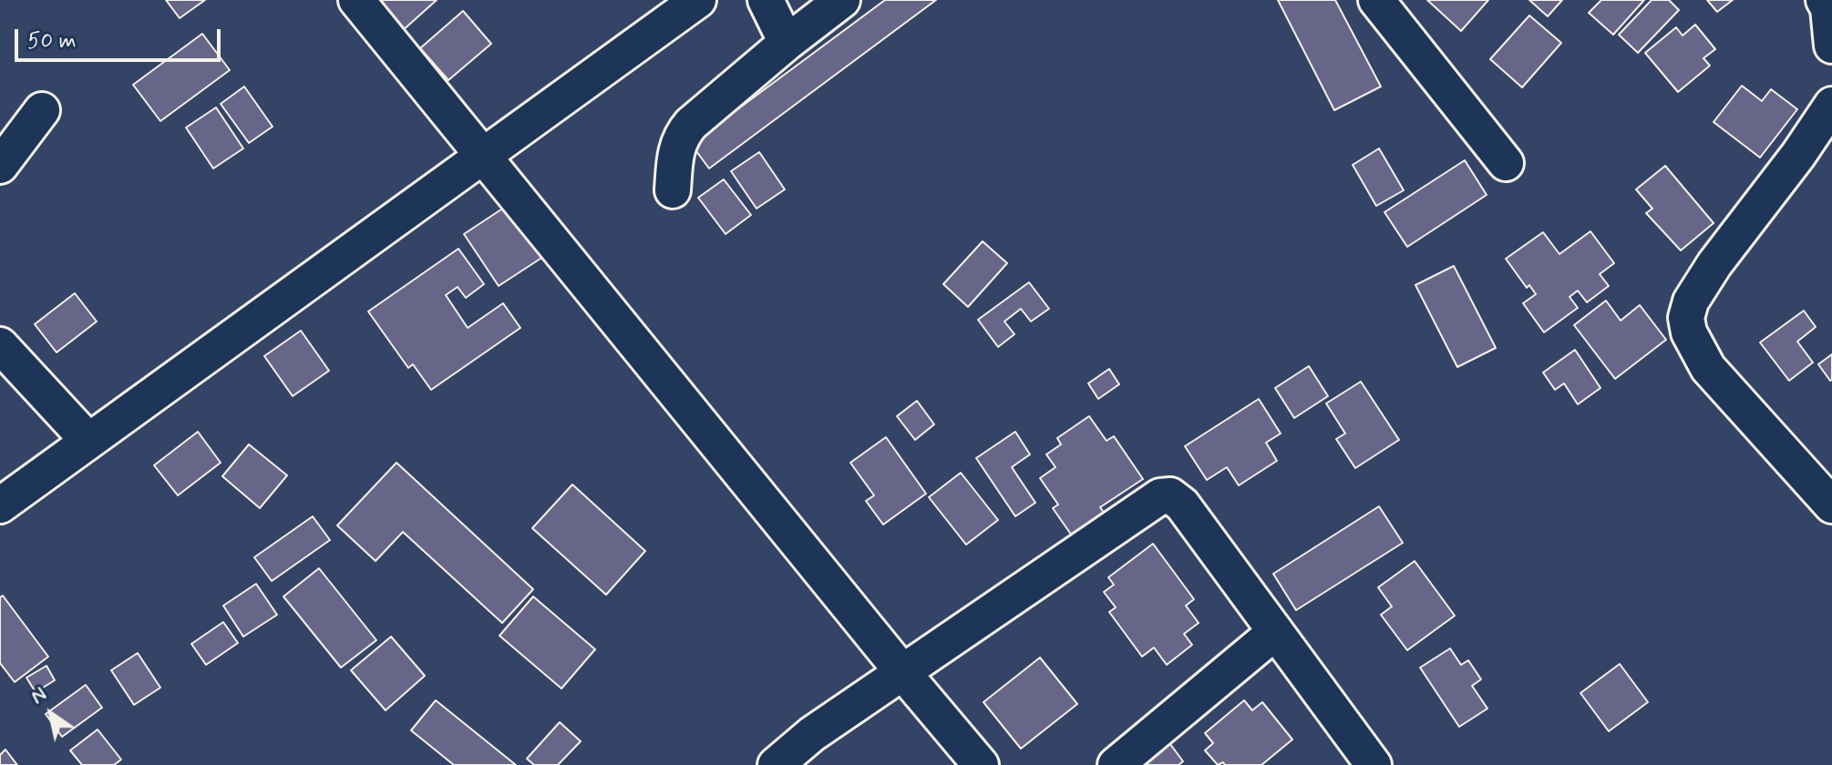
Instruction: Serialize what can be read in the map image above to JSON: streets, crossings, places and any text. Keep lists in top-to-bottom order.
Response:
{
  "scale_bar": "50 m",
  "north": "top left"
}
